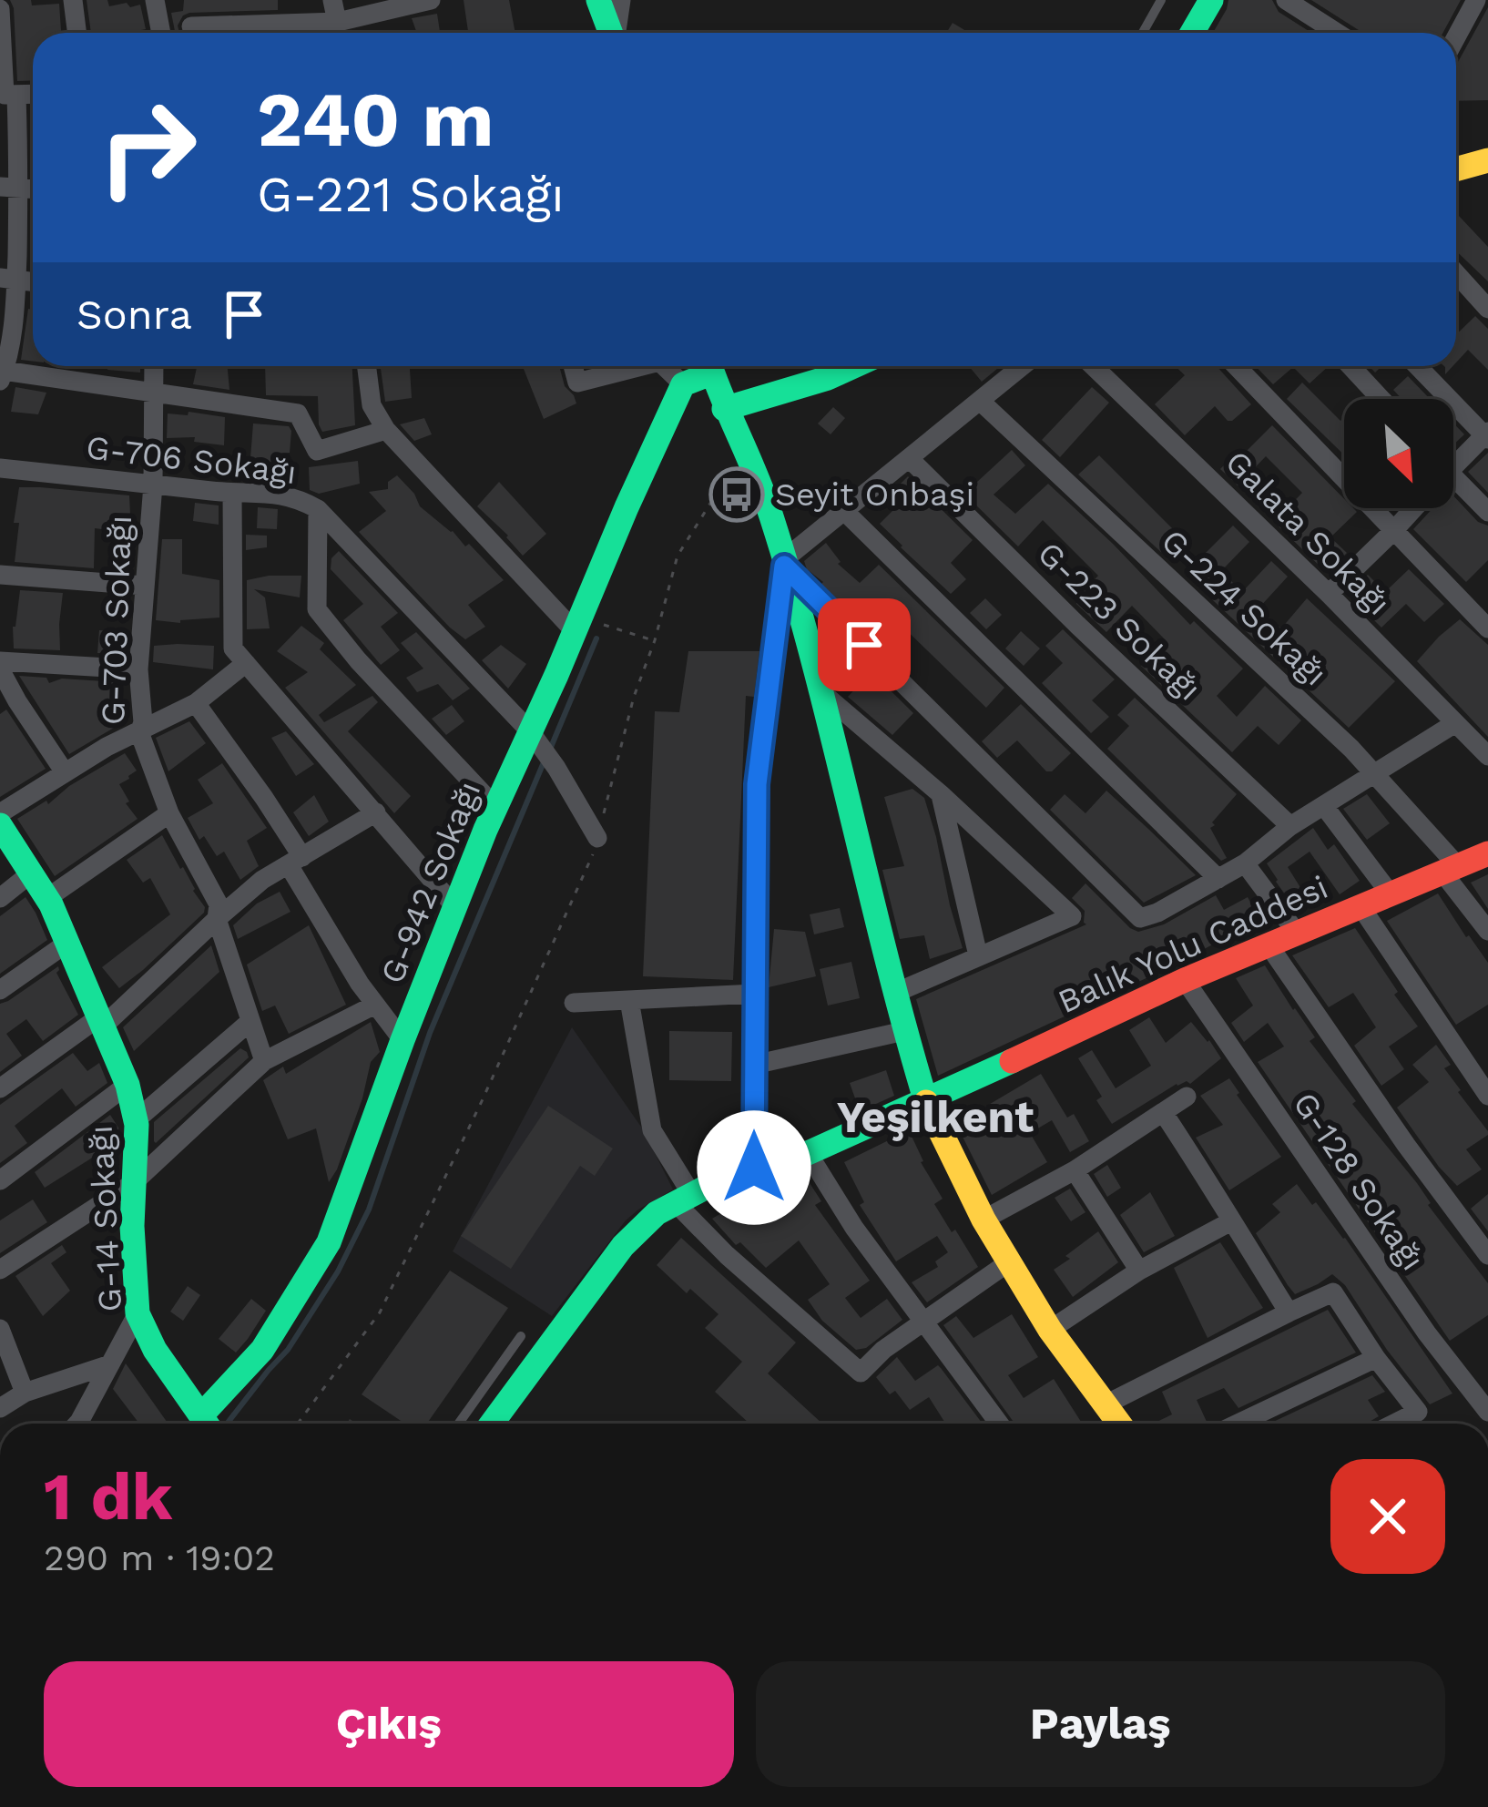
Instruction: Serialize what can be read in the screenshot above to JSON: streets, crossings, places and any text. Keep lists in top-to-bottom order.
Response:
{
  "streets": {
    "main road": ["G-942 Sokağı", "Balık Yolu Caddesi", "G-14 Sokağı"],
    "street": [
      "G-706 Sokağı",
      "Galata Sokağı",
      "G-224 Sokağı",
      "G-703 Sokağı",
      "G-223 Sokağı",
      "G-128 Sokağı"
    ]
  },
  "crossings": [
    ["G-706 Sokağı", "G-703 Sokağı"],
    ["G-706 Sokağı", "G-942 Sokağı"],
    ["G-224 Sokağı", "Balık Yolu Caddesi"],
    ["Balık Yolu Caddesi", "G-128 Sokağı"]
  ],
  "districts": ["Yeşilkent"],
  "places": {
    "bus stop": ["Seyit Onbaşi"]
  },
  "north": "bottom right",
  "page": {
    "turn": ["240 m", "G-221 Sokağı"],
    "then": "Sonra",
    "heading": ["1 dk", "290 m · 19:02"],
    "buttons": ["Çıkış", "Paylaş"]
  }
}
